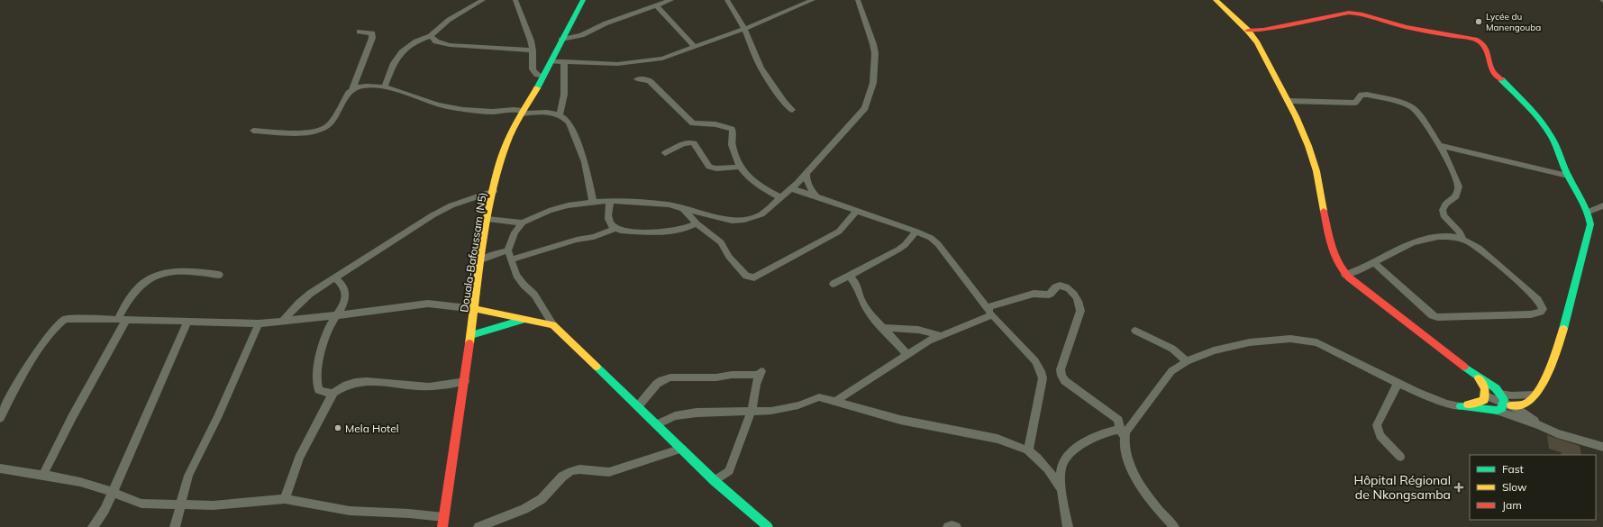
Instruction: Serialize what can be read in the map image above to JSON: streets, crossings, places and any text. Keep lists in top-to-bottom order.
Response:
{
  "streets": {
    "main road": ["Douala-Bafoussam (N5)"]
  },
  "places": {
    "other": ["Lycée du Manengouba", "Mela Hotel"],
    "health": ["Hôpital Régional de Nkongsamba"]
  },
  "legend": ["Fast", "Slow", "Jam"]
}
